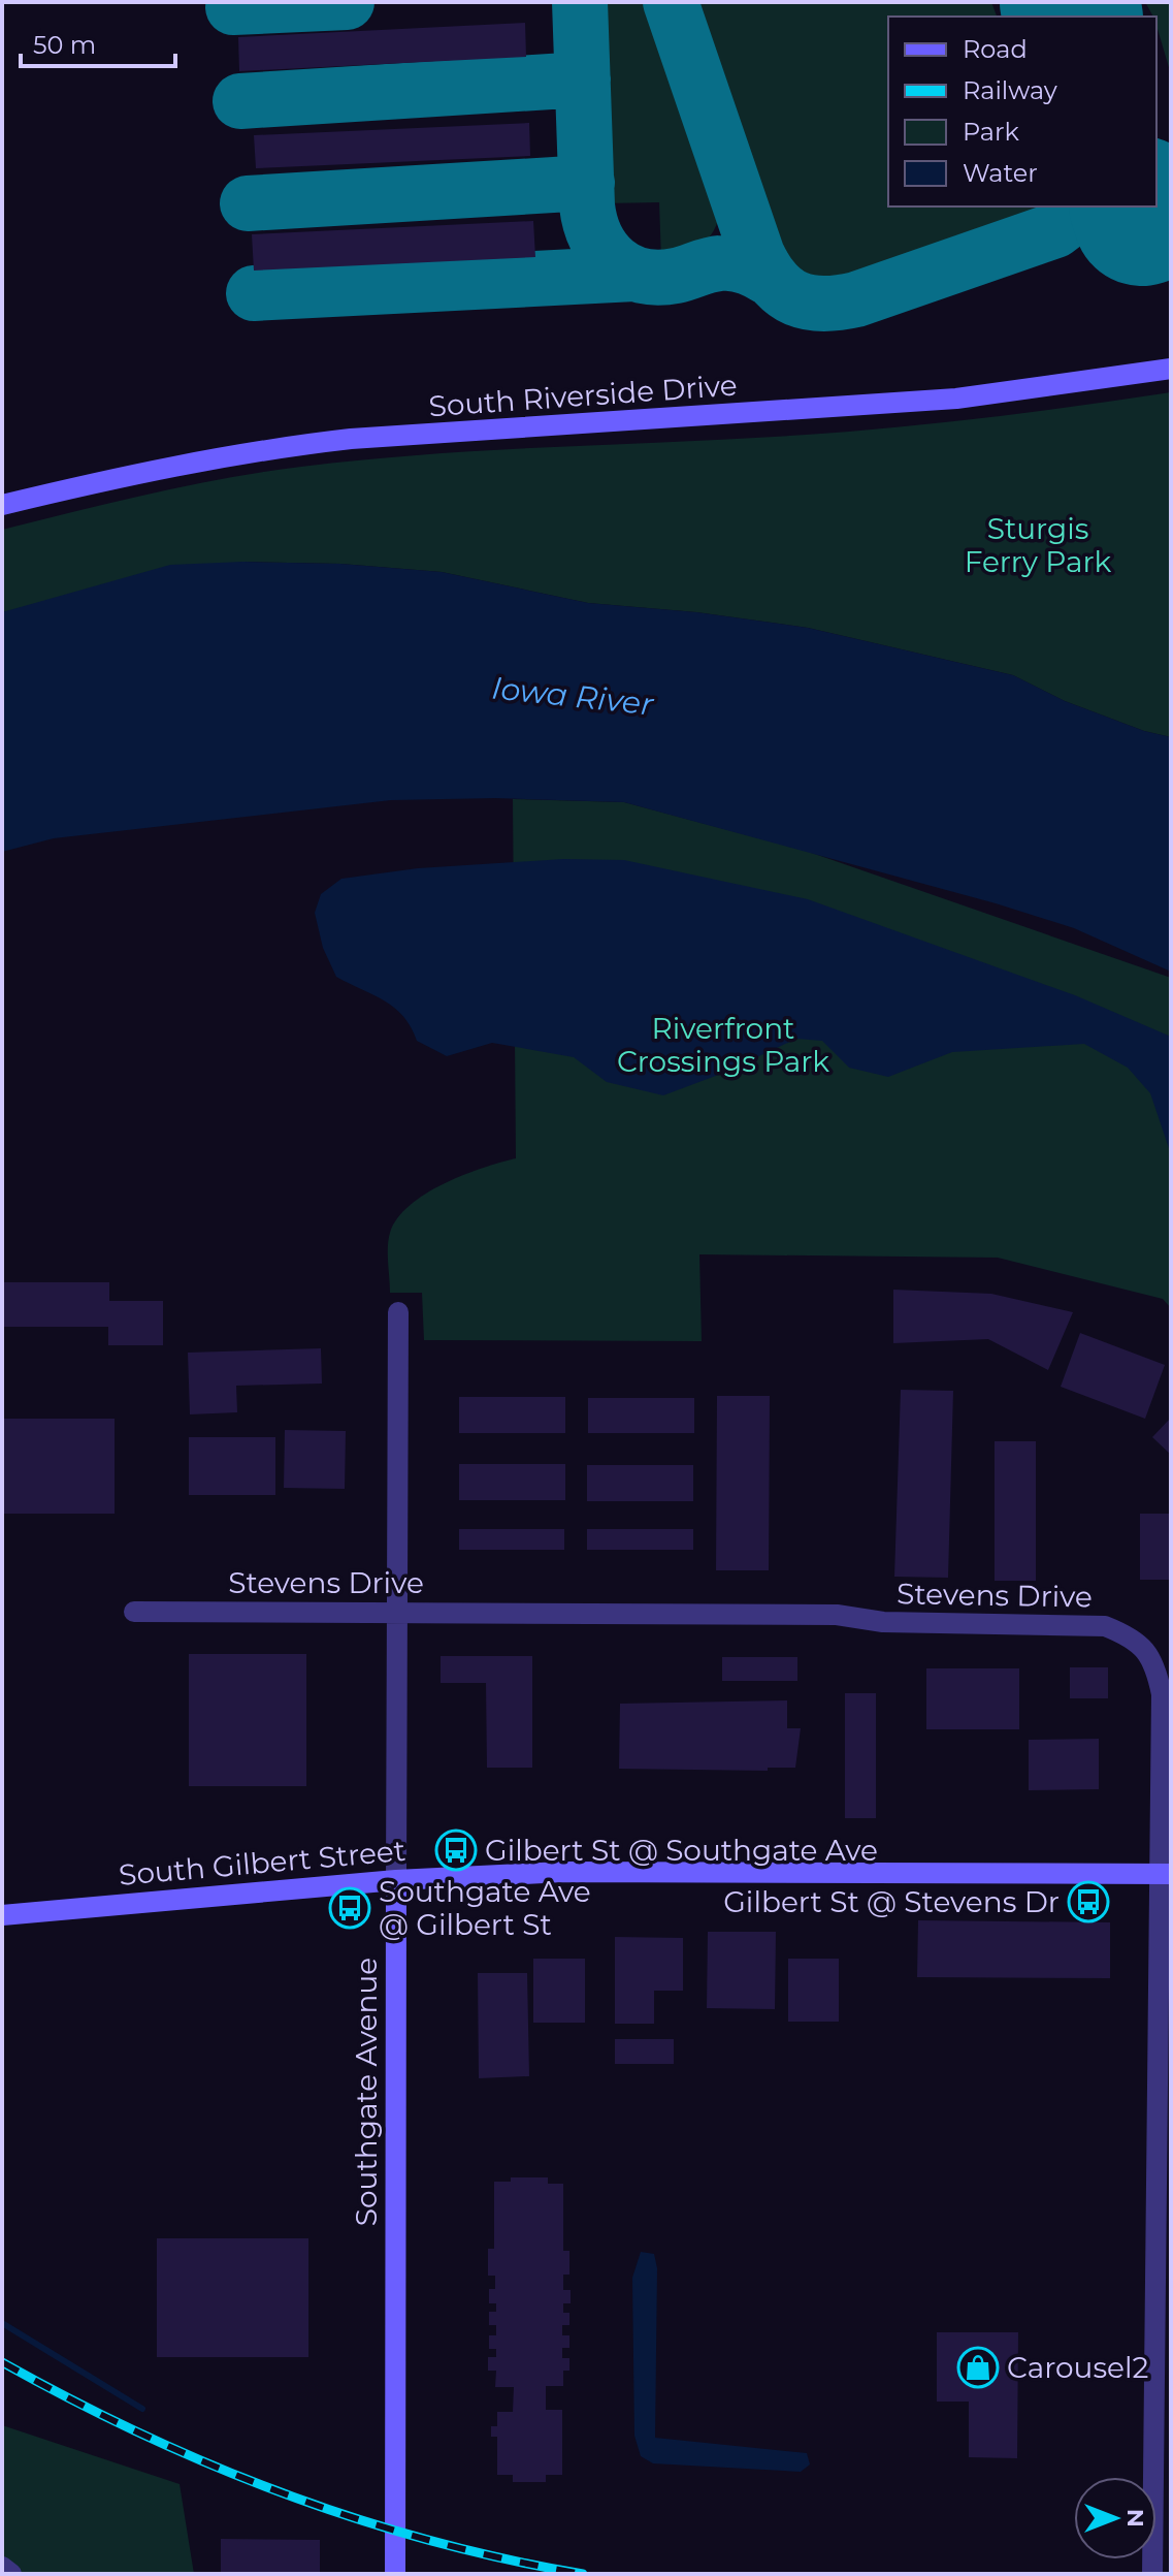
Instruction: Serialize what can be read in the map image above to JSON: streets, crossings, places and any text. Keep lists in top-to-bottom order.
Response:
{
  "streets": {
    "main road": ["South Riverside Drive", "South Gilbert Street", "Southgate Avenue"],
    "street": ["Stevens Drive"]
  },
  "crossings": [
    ["Stevens Drive", "South Gilbert Street"],
    ["Stevens Drive", "Southgate Avenue"],
    ["South Gilbert Street", "Southgate Avenue"]
  ],
  "water": ["Iowa River"],
  "parks": ["Sturgis Ferry Park", "Riverfront Crossings Park"],
  "places": {
    "bus stop": ["Gilbert St @ Southgate Ave", "Gilbert St @ Stevens Dr", "Southgate Ave @ Gilbert St"],
    "shop": ["Carousel2"]
  },
  "legend": [
    "Road",
    "Railway",
    "Park",
    "Water"
  ],
  "scale_bar": "50 m",
  "north": "right"
}
